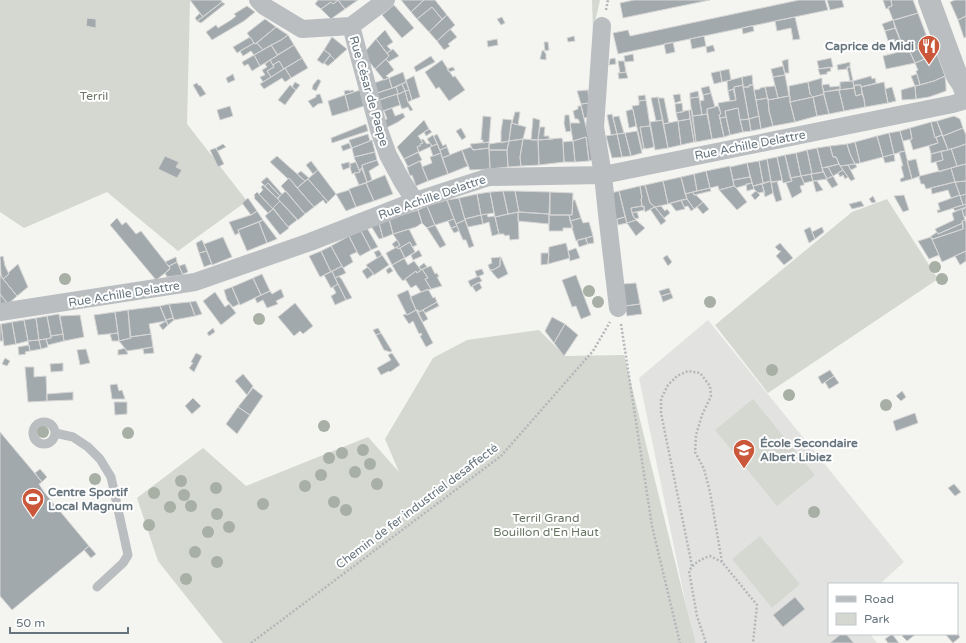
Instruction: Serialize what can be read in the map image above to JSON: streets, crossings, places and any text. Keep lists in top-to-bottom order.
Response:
{
  "streets": {
    "street": ["Rue César de Paepe", "Rue Achille Delattre"],
    "path": ["Chemin de fer industriel desaffecté"]
  },
  "crossings": [
    ["Rue César de Paepe", "Rue Achille Delattre"]
  ],
  "parks": ["Terril", "Terril Grand Bouillon d'En Haut"],
  "places": {
    "restaurant": ["Caprice de Midi"],
    "school or university": ["École Secondaire Albert Libiez"],
    "sports": ["Centre Sportif Local Magnum"]
  },
  "legend": ["Road", "Park"],
  "scale_bar": "50 m"
}
